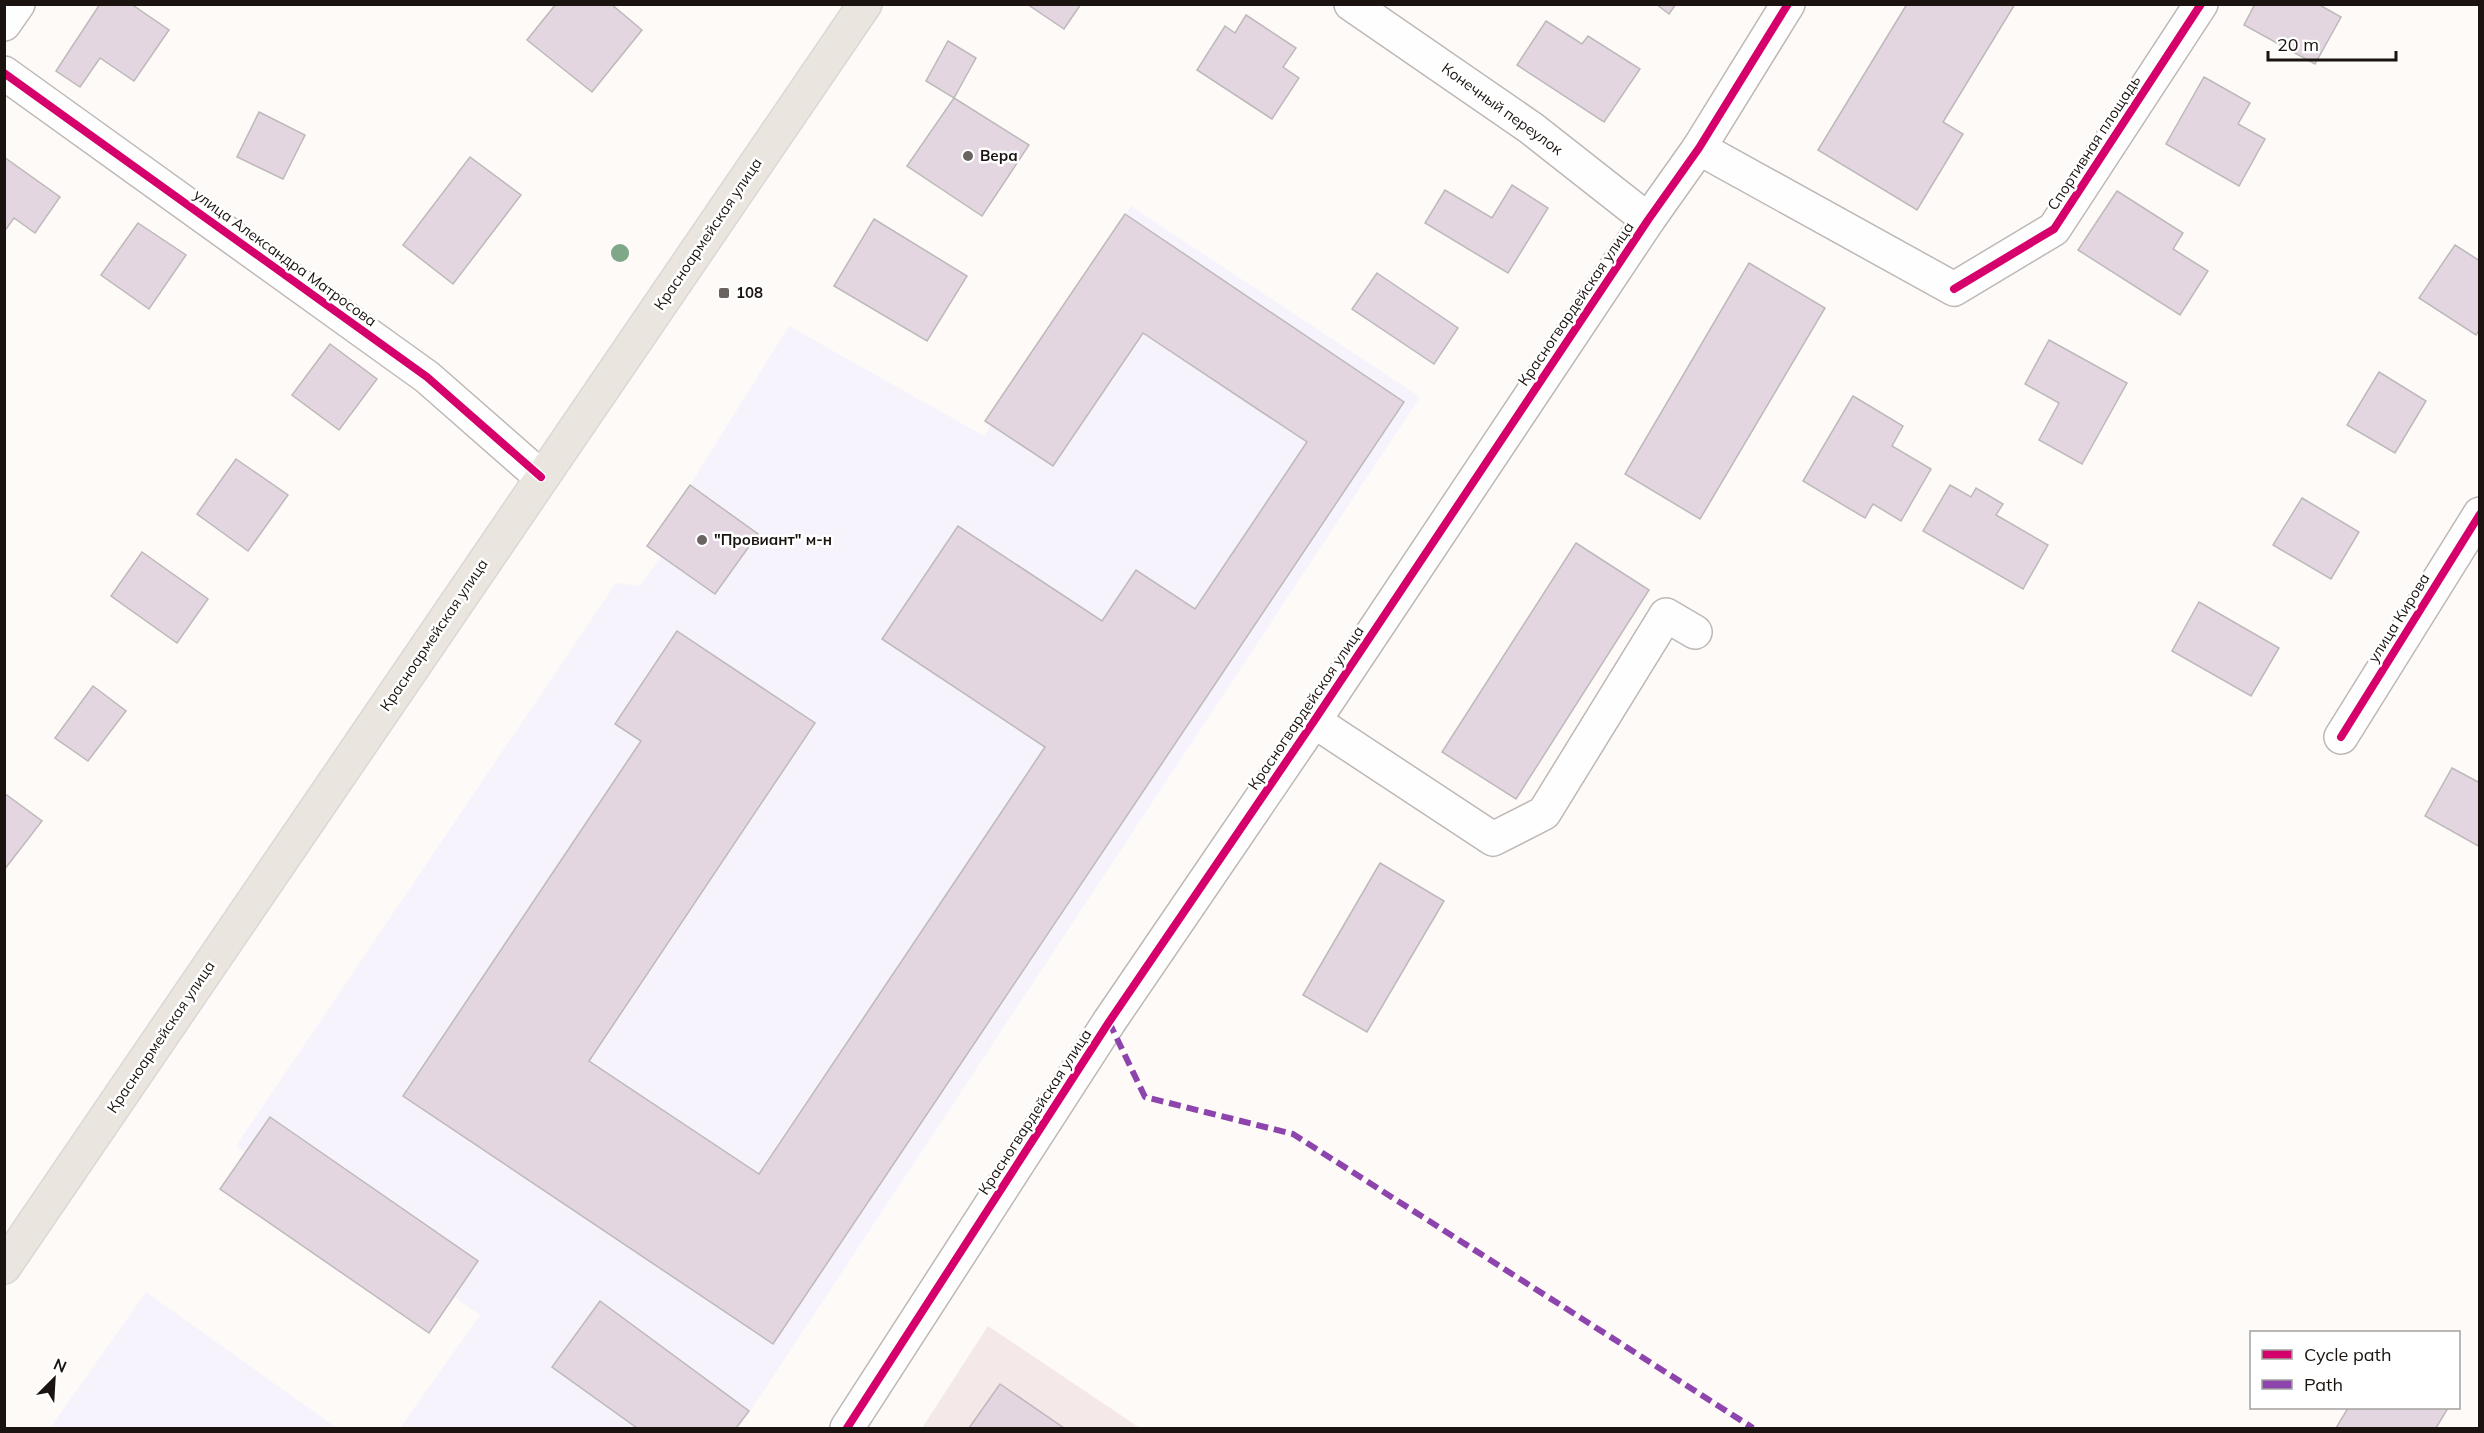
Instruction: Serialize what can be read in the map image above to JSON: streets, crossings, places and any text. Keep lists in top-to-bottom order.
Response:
{
  "streets": {
    "main road": ["Красноармейская улица"],
    "street": [
      "Конечный переулок",
      "Спортивная площадь",
      "улица Александра Матросова",
      "Красногвардейская улица",
      "улица Кирова"
    ]
  },
  "crossings": [
    ["Конечный переулок", "Красногвардейская улица"],
    ["Спортивная площадь", "Красногвардейская улица"],
    ["Красноармейская улица", "улица Александра Матросова"]
  ],
  "places": {
    "other": ["Вера", "\"Провиант\" м-н"],
    "transit": ["108"]
  },
  "legend": ["Cycle path", "Path"],
  "scale_bar": "20 m",
  "north": "top right"
}
